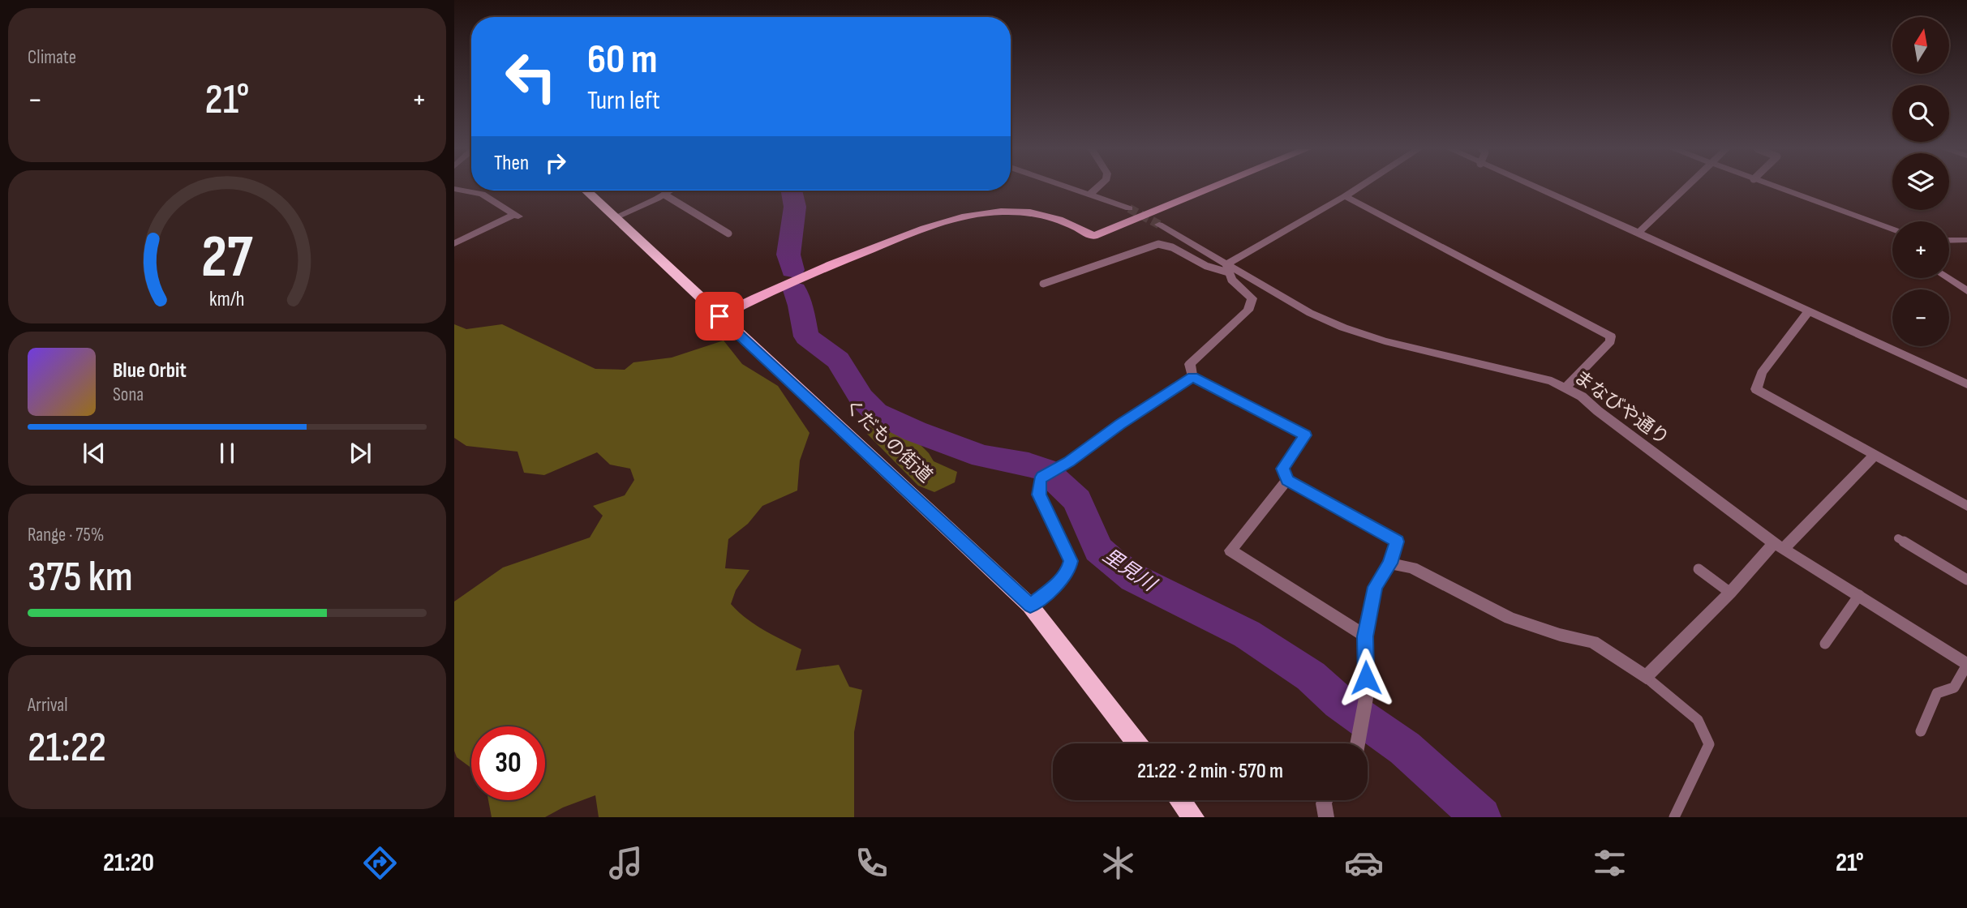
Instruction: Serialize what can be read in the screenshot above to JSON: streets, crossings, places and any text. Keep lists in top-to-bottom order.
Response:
{
  "streets": {
    "highway": ["くだもの街道"],
    "street": ["まなびや通り"]
  },
  "water": ["里見川"],
  "north": "top",
  "page": {
    "tile": [
      "Climate",
      ["Range · 75%", "375 km"],
      ["Arrival", "21:22"]
    ],
    "map_buttons": ["+", "−"],
    "turn": ["60 m", "Turn left"],
    "heat": ["−", "21°", "+"],
    "then": "Then",
    "song": ["Blue Orbit", "Sona"],
    "limit": "30",
    "trip": "21:22 · 2 min · 570 m",
    "tabs": ["21:20", "21°"],
    "gauge": ["27", "km/h"]
  }
}
